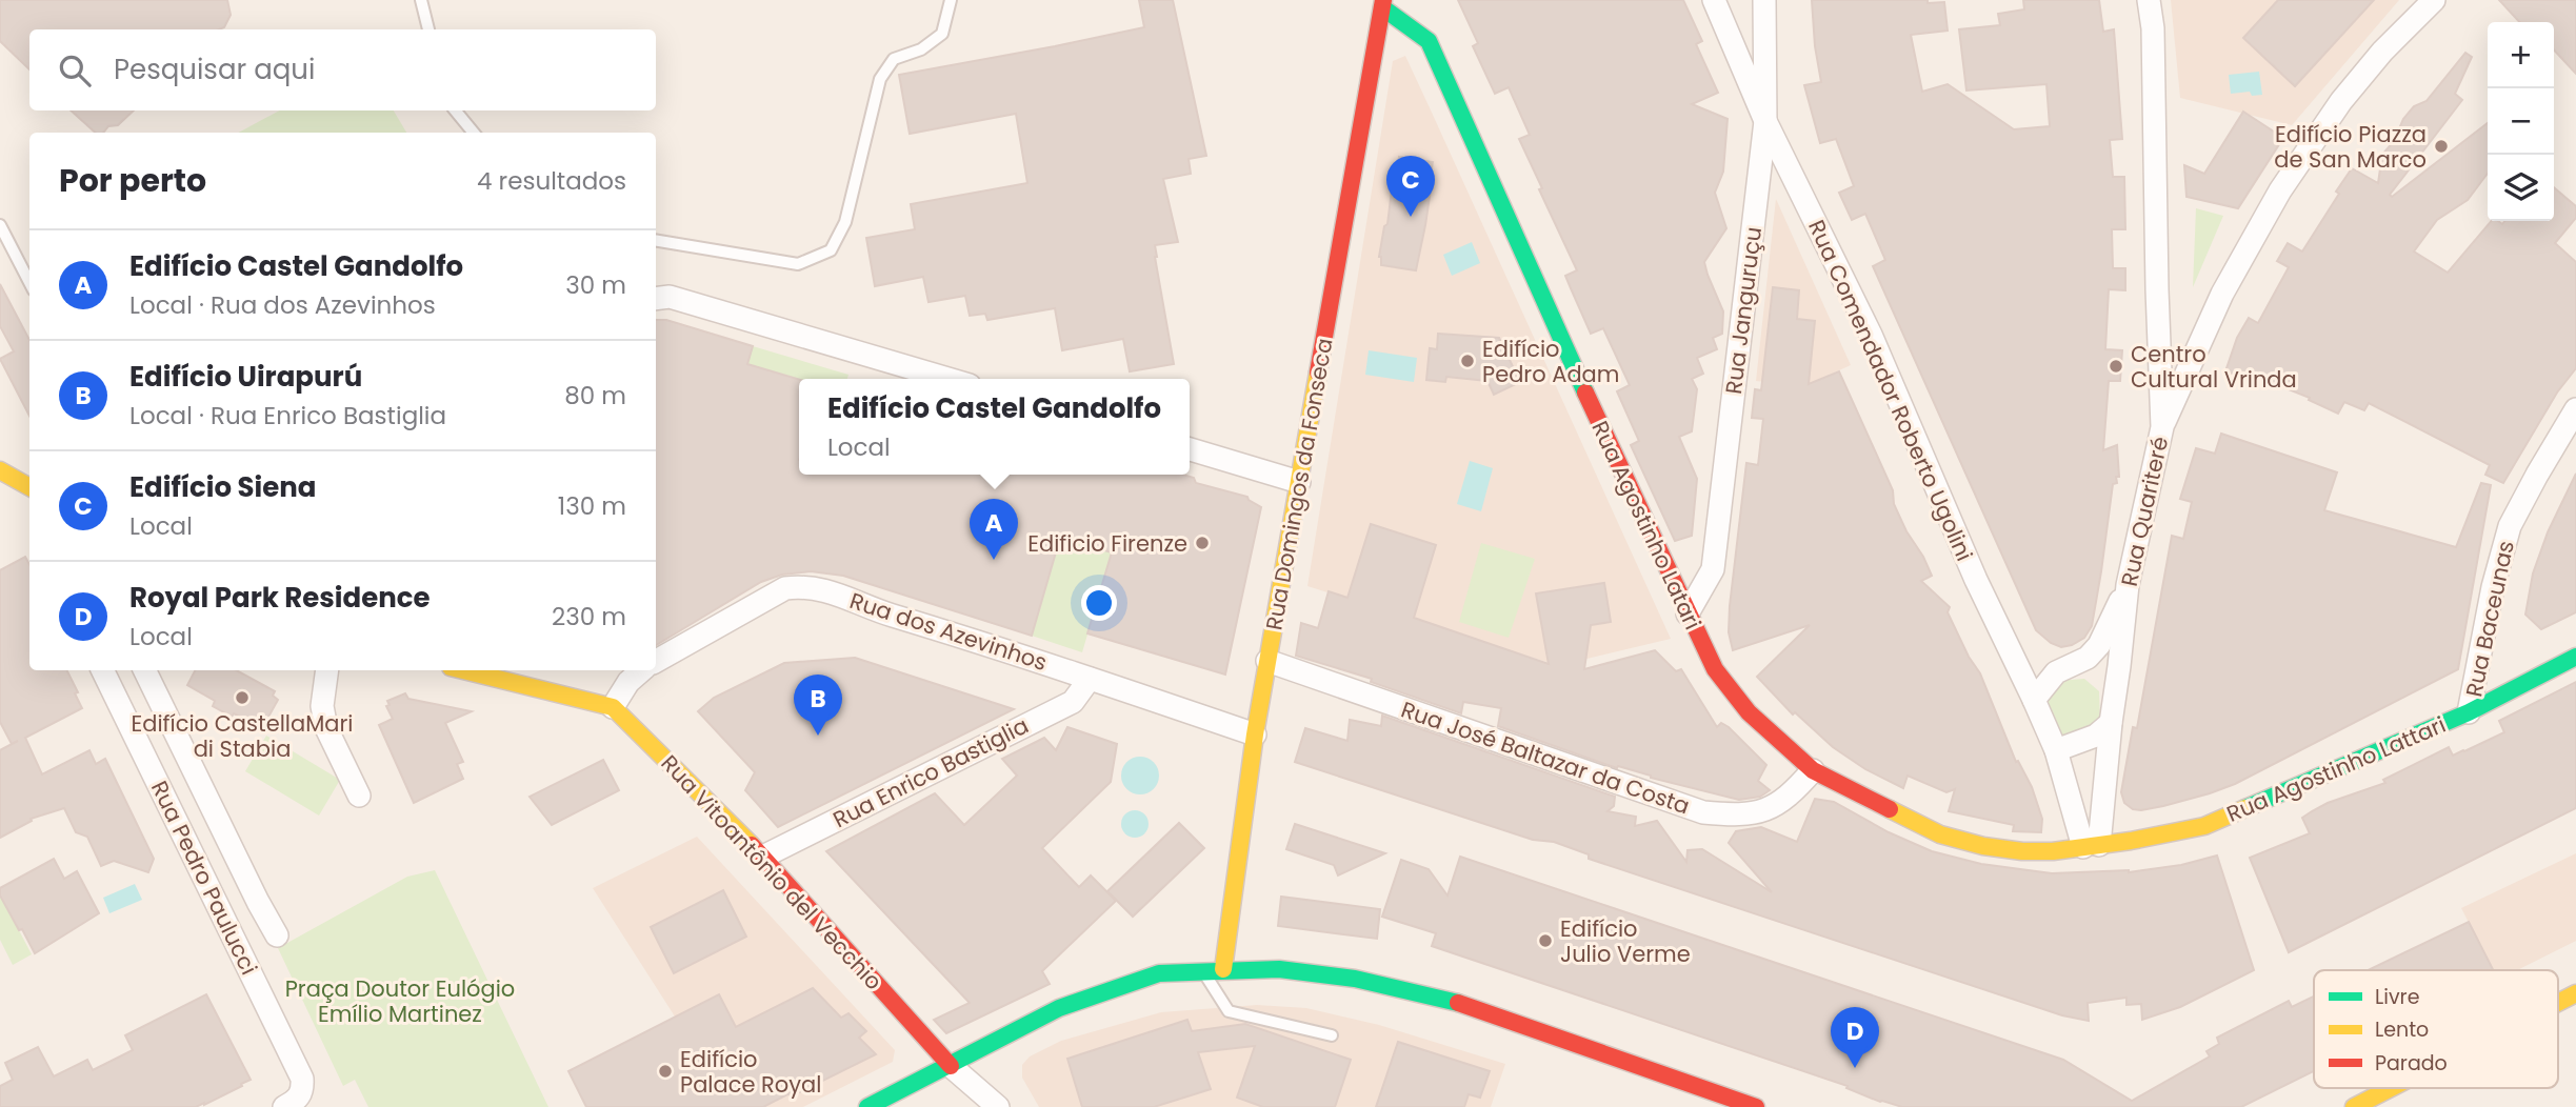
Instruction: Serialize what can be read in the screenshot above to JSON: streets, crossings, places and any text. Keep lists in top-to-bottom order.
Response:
{
  "streets": {
    "street": [
      "Rua Janguruçu",
      "Rua Comendador Roberto Ugolini",
      "Rua Domingos da Fonseca",
      "Rua Quariteré",
      "Rua Agostinho Latari",
      "Rua Baceunas",
      "Rua dos Azevinhos",
      "Rua José Baltazar da Costa",
      "Rua Agostinho Lattari",
      "Rua Enrico Bastiglia",
      "Rua Vitoantônio del Vecchio",
      "Rua Pedro Paulucci"
    ]
  },
  "crossings": [
    ["Rua Janguruçu", "Rua Comendador Roberto Ugolini"],
    ["Rua Janguruçu", "Rua Agostinho Latari"],
    ["Rua Comendador Roberto Ugolini", "Rua Quariteré"],
    ["Rua Comendador Roberto Ugolini", "Rua Agostinho Latari"],
    ["Rua Comendador Roberto Ugolini", "Rua Agostinho Lattari"],
    ["Rua Domingos da Fonseca", "Rua Agostinho Latari"],
    ["Rua Domingos da Fonseca", "Rua dos Azevinhos"],
    ["Rua Domingos da Fonseca", "Rua José Baltazar da Costa"],
    ["Rua Quariteré", "Rua Agostinho Latari"],
    ["Rua Quariteré", "Rua Agostinho Lattari"],
    ["Rua Agostinho Latari", "Rua José Baltazar da Costa"],
    ["Rua Agostinho Latari", "Rua Agostinho Lattari"],
    ["Rua Baceunas", "Rua Agostinho Lattari"],
    ["Rua dos Azevinhos", "Rua Enrico Bastiglia"],
    ["Rua Enrico Bastiglia", "Rua Vitoantônio del Vecchio"]
  ],
  "parks": ["Praça Doutor Eulógio Emílio Martinez"],
  "places": [
    "Edifício Piazza de San Marco",
    "Edifício Pedro Adam",
    "Centro Cultural Vrinda",
    "Edificio Firenze",
    "Edifício CastellaMari di Stabia",
    "Edifício Julio Verme",
    "Edifício Palace Royal"
  ],
  "legend": ["Livre", "Lento", "Parado"],
  "page": {
    "map_buttons": ["+", "−"],
    "search": "Pesquisar aqui",
    "heading": ["Por perto", "4 resultados"],
    "pins": [
      "C",
      "A",
      "B",
      "D"
    ],
    "list": [
      {
        "mark": "A",
        "name": "Edifício Castel Gandolfo",
        "note": "Local · Rua dos Azevinhos",
        "value": "30 m"
      },
      {
        "mark": "B",
        "name": "Edifício Uirapurú",
        "note": "Local · Rua Enrico Bastiglia",
        "value": "80 m"
      },
      {
        "mark": "C",
        "name": "Edifício Siena",
        "note": "Local",
        "value": "130 m"
      },
      {
        "mark": "D",
        "name": "Royal Park Residence",
        "note": "Local",
        "value": "230 m"
      }
    ],
    "popup": ["Edifício Castel Gandolfo", "Local"]
  }
}
